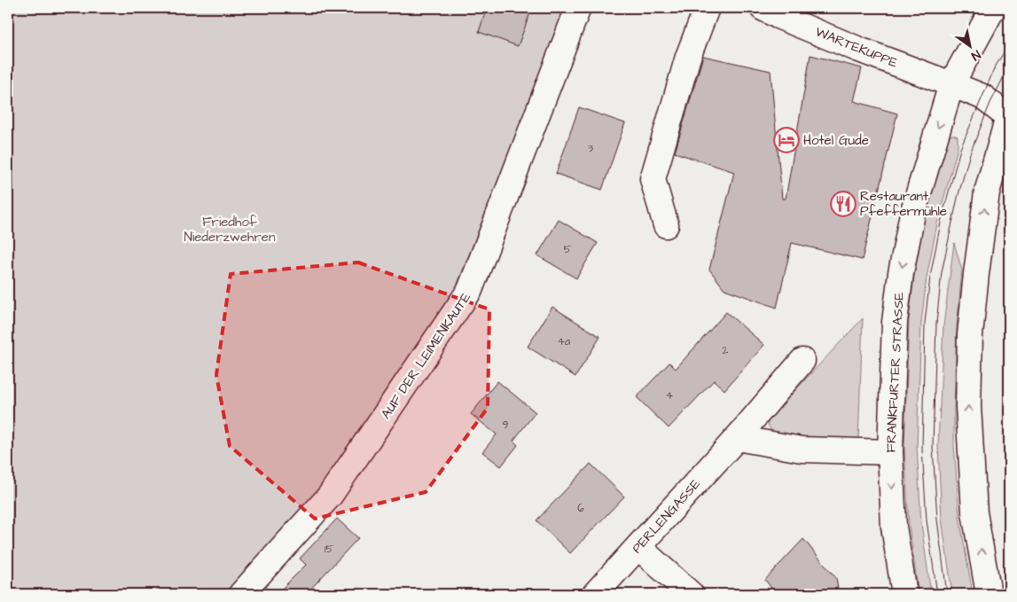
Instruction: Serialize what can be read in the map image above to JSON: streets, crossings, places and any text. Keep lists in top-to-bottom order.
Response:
{
  "streets": {
    "street": [
      "WARTEKUPPE",
      "AUF DER LEIMENKAUTE",
      "FRANKFURTER STRASSE",
      "PERLENGASSE"
    ]
  },
  "crossings": [
    ["WARTEKUPPE", "FRANKFURTER STRASSE"]
  ],
  "parks": ["Friedhof Niederzwehren"],
  "places": {
    "hotel": ["Hotel Gude"],
    "restaurant": ["Restaurant Pfeffermühle"]
  },
  "house_numbers": [
    "3",
    "5",
    "4a",
    "2",
    "4",
    "9",
    "6",
    "15"
  ],
  "north": "bottom right"
}
